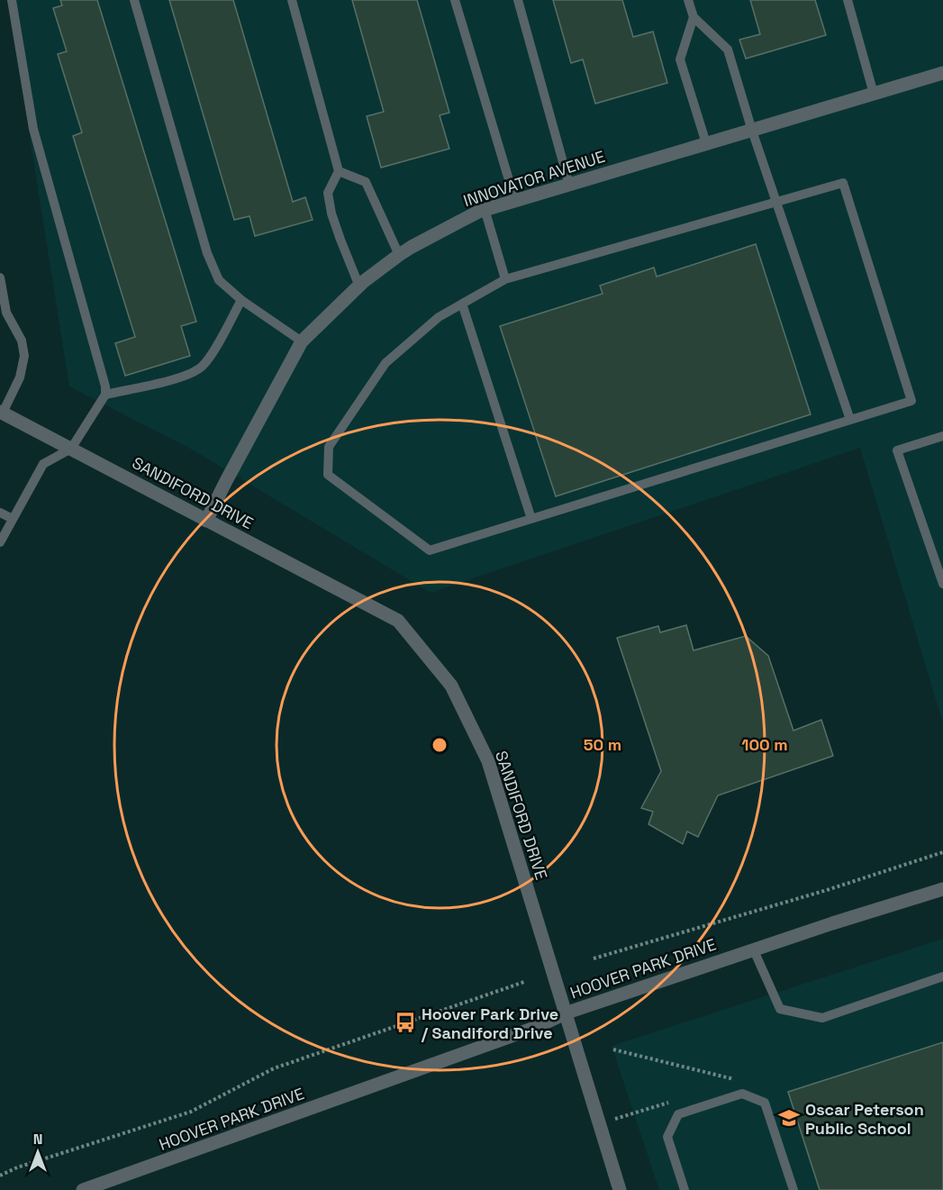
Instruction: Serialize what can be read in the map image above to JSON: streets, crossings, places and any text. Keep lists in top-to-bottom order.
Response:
{
  "streets": {
    "street": ["INNOVATOR AVENUE", "SANDIFORD DRIVE", "HOOVER PARK DRIVE"]
  },
  "crossings": [
    ["INNOVATOR AVENUE", "SANDIFORD DRIVE"],
    ["SANDIFORD DRIVE", "HOOVER PARK DRIVE"]
  ],
  "places": {
    "bus stop": ["Hoover Park Drive / Sandiford Drive"],
    "school or university": ["Oscar Peterson Public School"]
  },
  "north": "top",
  "rings": ["50 m", "100 m"]
}
